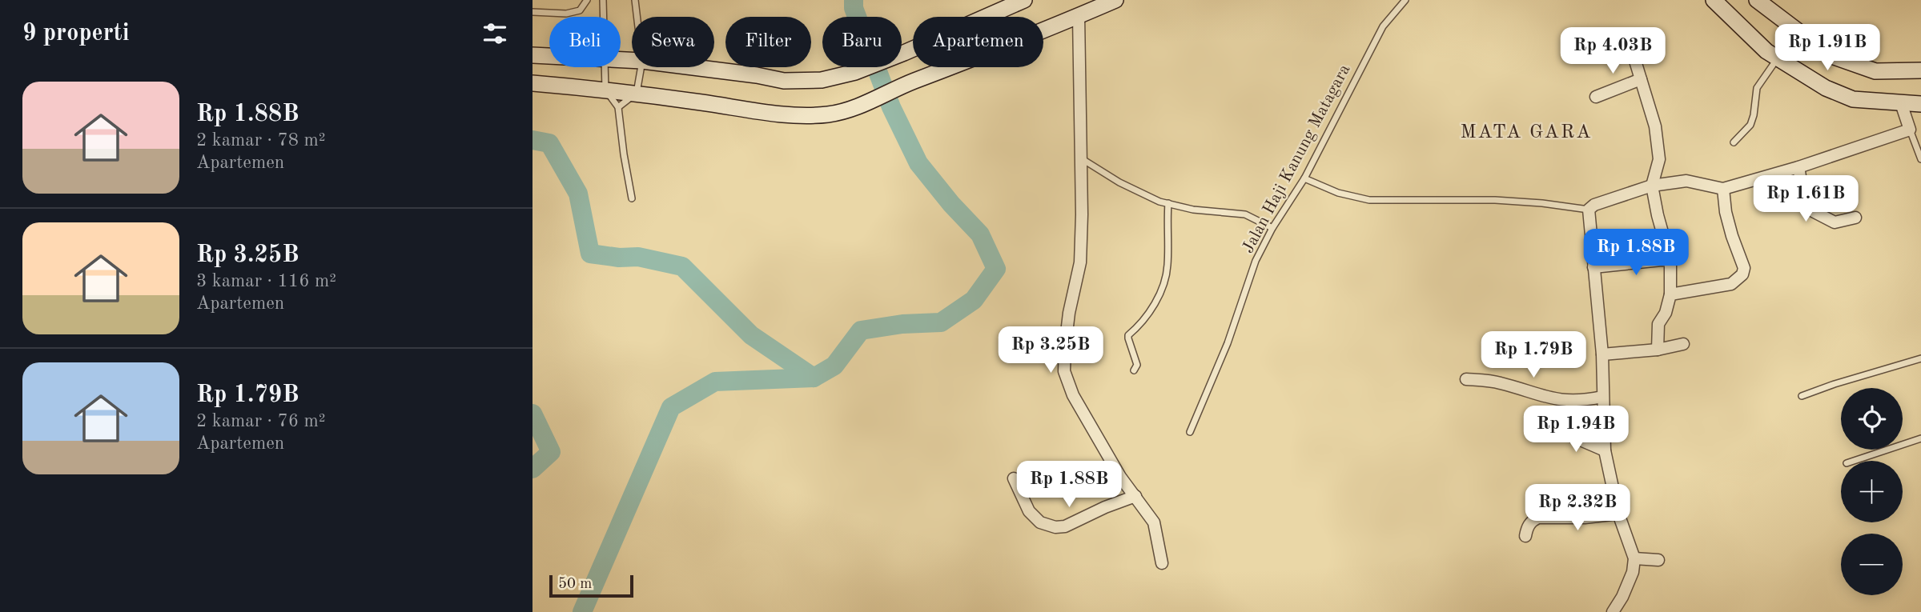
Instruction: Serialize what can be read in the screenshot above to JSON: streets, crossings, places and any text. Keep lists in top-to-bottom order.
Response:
{
  "streets": {
    "lane": ["Jalan Haji Kanung Matagara"]
  },
  "districts": ["MATA GARA"],
  "scale_bar": "50 m",
  "page": {
    "heading": "9 properti",
    "chip": [
      "Beli",
      "Sewa",
      "Filter",
      "Baru",
      "Apartemen"
    ],
    "price": [
      "Rp 1.91B",
      "Rp 4.03B",
      "Rp 1.61B",
      "Rp 1.88B",
      "Rp 3.25B",
      "Rp 1.79B",
      "Rp 1.94B",
      "Rp 1.88B",
      "Rp 2.32B"
    ],
    "list": [
      {
        "name": "Rp 1.88B",
        "note": "2 kamar · 78 m² · Apartemen"
      },
      {
        "name": "Rp 3.25B",
        "note": "3 kamar · 116 m² · Apartemen"
      },
      {
        "name": "Rp 1.79B",
        "note": "2 kamar · 76 m² · Apartemen"
      }
    ],
    "map_buttons": ["+", "−"],
    "scale": "50 m"
  }
}
